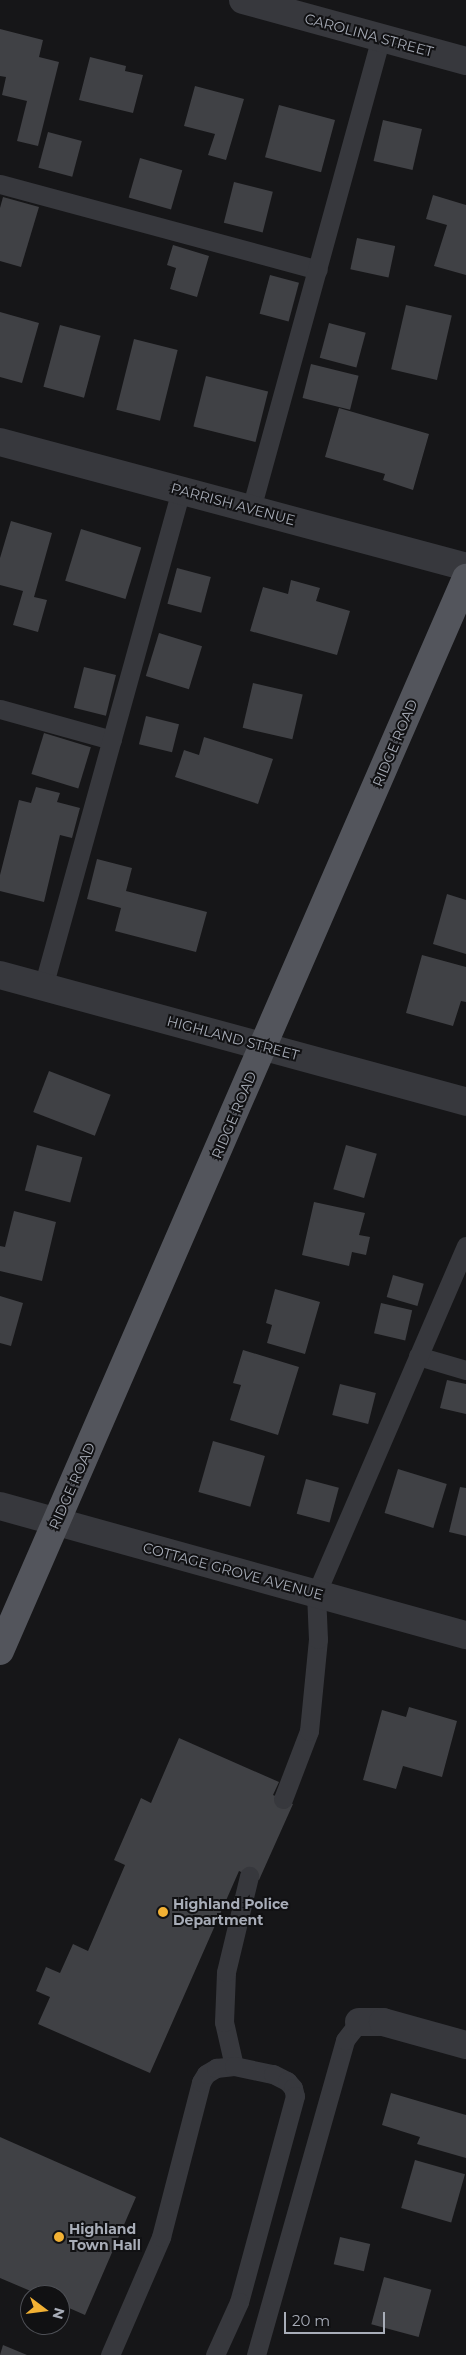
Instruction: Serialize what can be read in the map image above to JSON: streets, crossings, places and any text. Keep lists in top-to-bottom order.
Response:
{
  "streets": {
    "main road": ["RIDGE ROAD"],
    "street": [
      "CAROLINA STREET",
      "PARRISH AVENUE",
      "HIGHLAND STREET",
      "COTTAGE GROVE AVENUE"
    ]
  },
  "crossings": [
    ["RIDGE ROAD", "HIGHLAND STREET"],
    ["RIDGE ROAD", "COTTAGE GROVE AVENUE"]
  ],
  "places": ["Highland Police Department", "Highland Town Hall"],
  "scale_bar": "20 m",
  "north": "right"
}
